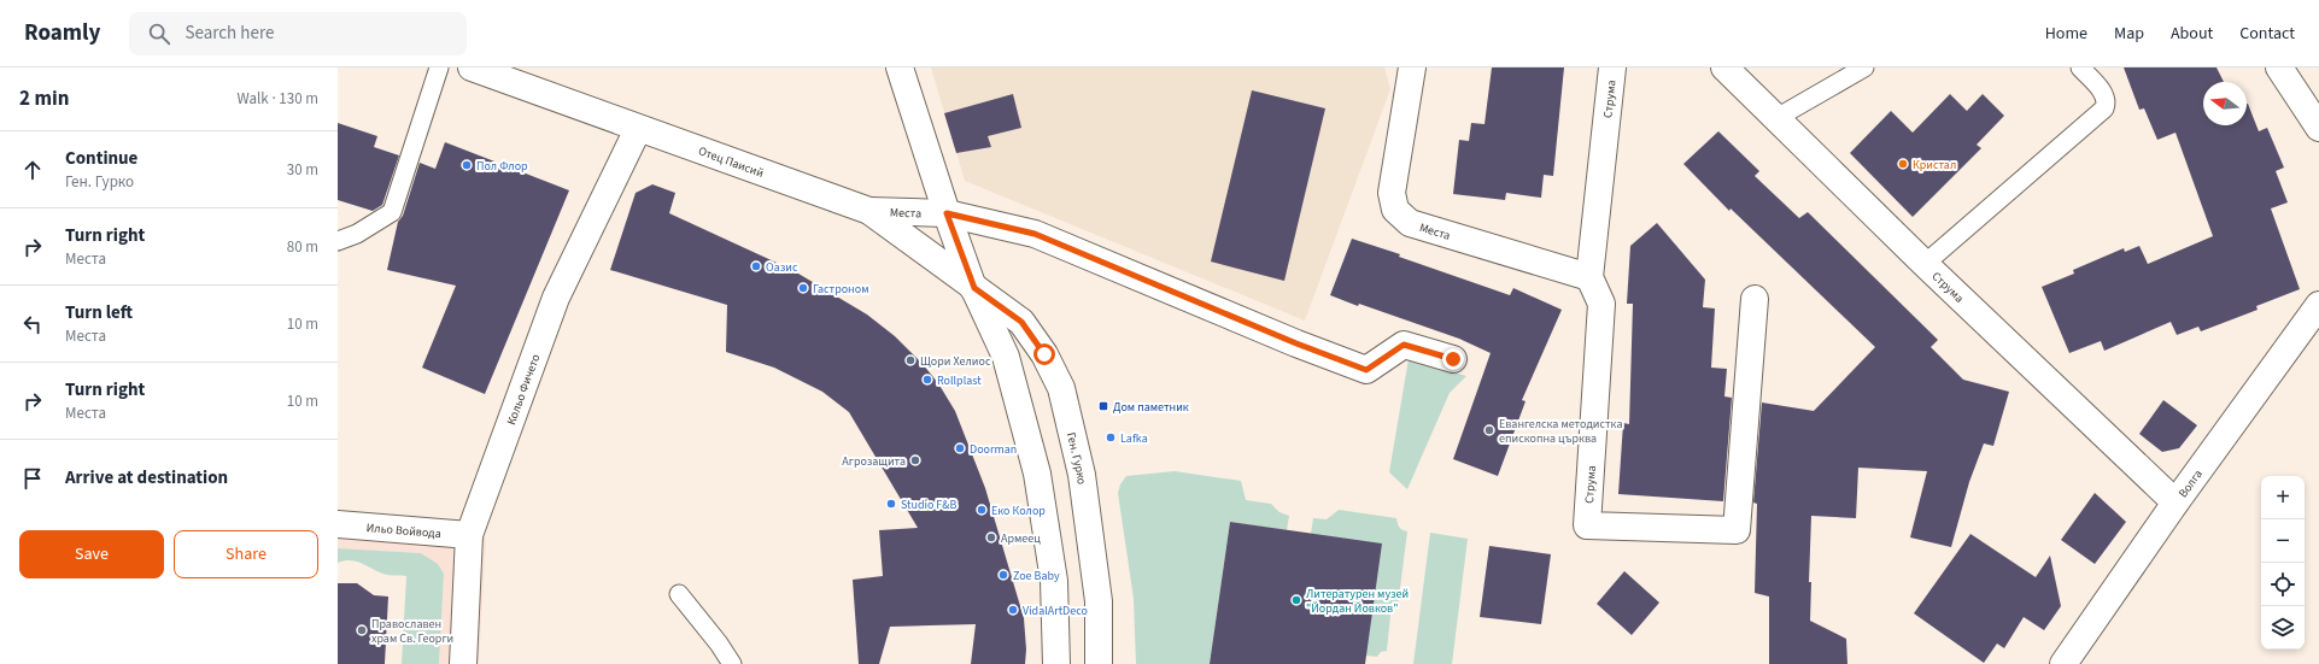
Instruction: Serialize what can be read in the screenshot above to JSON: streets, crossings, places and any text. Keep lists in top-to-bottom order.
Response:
{
  "streets": {
    "street": [
      "Струма",
      "Отец Паисий",
      "Места",
      "Кольо Фичето",
      "Ген. Гурко",
      "Волга",
      "Ильо Войвода"
    ]
  },
  "crossings": [
    ["Струма", "Места"],
    ["Струма", "Волга"],
    ["Отец Паисий", "Места"],
    ["Отец Паисий", "Кольо Фичето"],
    ["Отец Паисий", "Ген. Гурко"],
    ["Кольо Фичето", "Ильо Войвода"]
  ],
  "places": {
    "other": [
      "Кристал",
      "Пол Флор",
      "Оазис",
      "Гастроном",
      "Щори Хелиос",
      "Rollplast",
      "Евангелска методистка епископна църква",
      "Lafka",
      "Doorman",
      "Агрозащита",
      "Studio F&B",
      "Eко Колор",
      "Армеец",
      "Zoe Baby",
      "Литературен музей \"Йордан Йовков\"",
      "VidalArtDeco",
      "Православен храм Св. Георги"
    ],
    "transit": ["Дом паметник"]
  },
  "north": "left",
  "page": {
    "header": "Roamly",
    "search": "Search here",
    "nav": [
      "Home",
      "Map",
      "About",
      "Contact"
    ],
    "heading": ["2 min", "Walk · 130 m"],
    "list": [
      ["Continue", "Ген. Гурко", "30 m"],
      ["Turn right", "Места", "80 m"],
      ["Turn left", "Места", "10 m"],
      ["Turn right", "Места", "10 m"],
      "Arrive at destination"
    ],
    "map_buttons": ["+", "−"],
    "buttons": ["Save", "Share"]
  }
}
